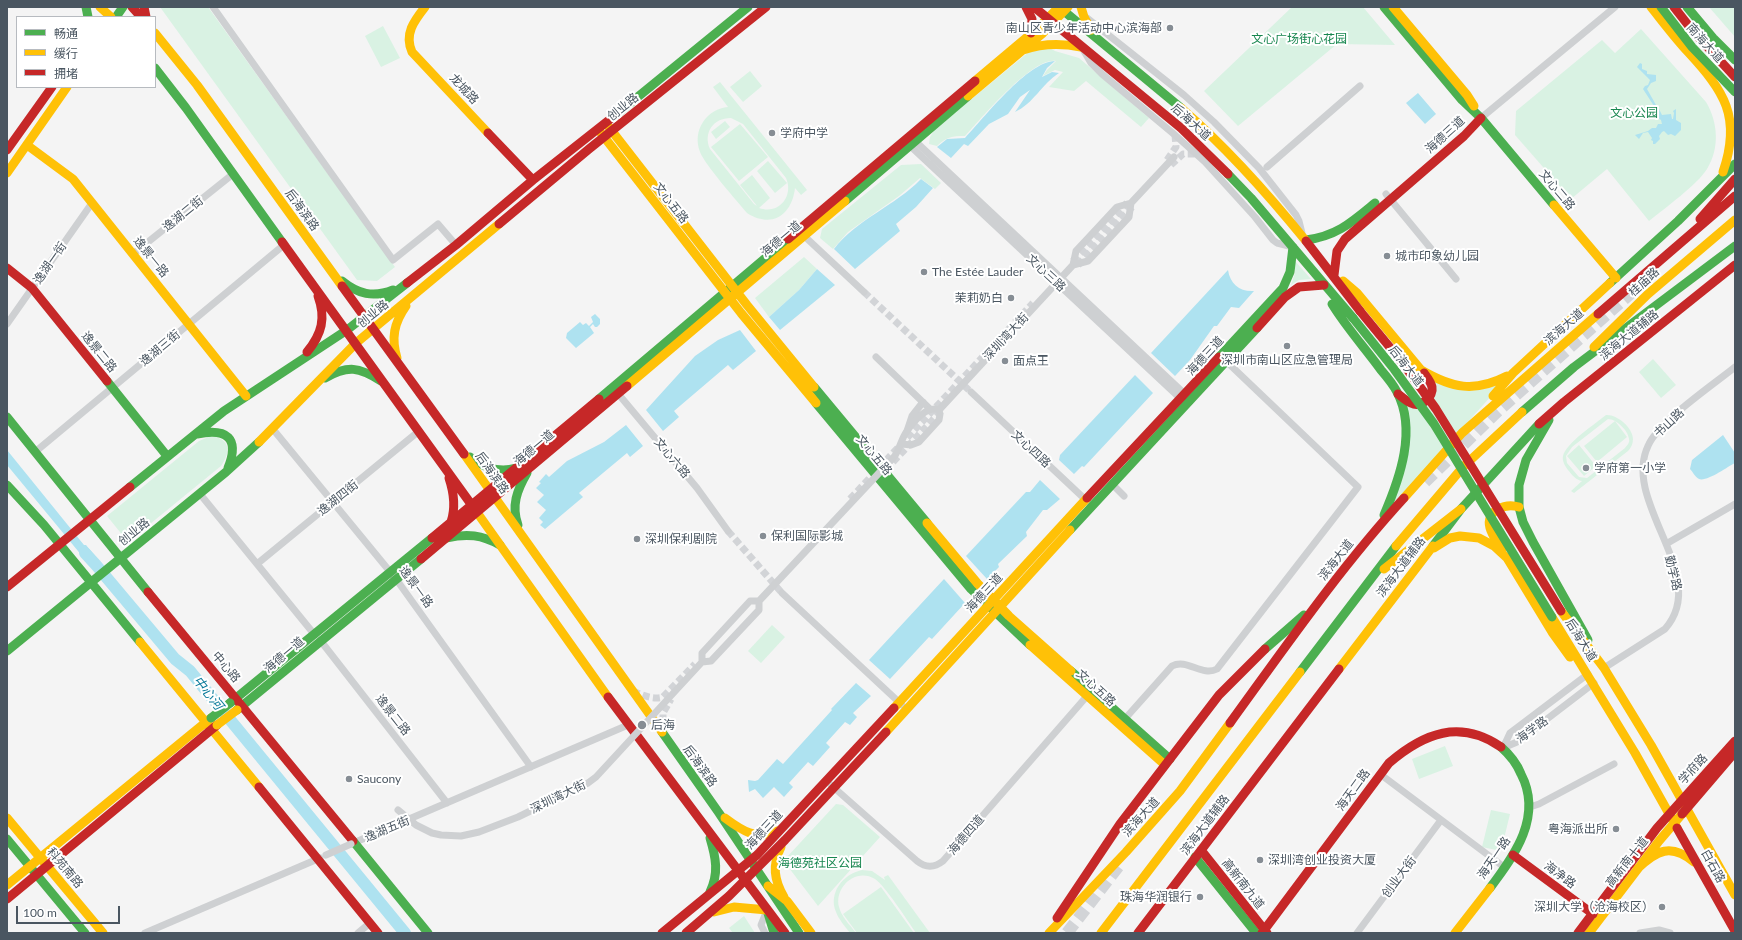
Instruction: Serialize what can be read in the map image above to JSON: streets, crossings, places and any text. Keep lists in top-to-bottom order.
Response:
{
  "streets": {
    "main road": [
      "南海大道",
      "龙城路",
      "创业路",
      "后海大道",
      "海德三道",
      "文心二路",
      "文心五路",
      "后海滨路",
      "海德一道",
      "逸景一路",
      "桂庙路",
      "滨海大道",
      "滨海大道辅路",
      "逸景二路",
      "中心路",
      "学府路",
      "海天二路",
      "海天一路",
      "高新南十道",
      "白石路",
      "科苑南路",
      "海净路",
      "高新南九道"
    ],
    "street": [
      "逸湖二街",
      "逸湖一街",
      "文心三路",
      "深圳湾大街",
      "逸湖三街",
      "书山路",
      "文心四路",
      "文心六路",
      "逸湖四街",
      "勤学路",
      "海学路",
      "逸湖五街",
      "海德四道",
      "创业大街"
    ]
  },
  "crossings": [
    ["龙城路", "创业路"],
    ["创业路", "文心五路"],
    ["创业路", "后海滨路"],
    ["创业路", "逸景一路"],
    ["创业路", "逸景二路"],
    ["创业路", "中心路"],
    ["后海大道", "海德三道"],
    ["后海大道", "海德一道"],
    ["后海大道", "勤学路"],
    ["后海大道", "海学路"],
    ["后海大道", "学府路"],
    ["后海大道", "高新南十道"],
    ["后海大道", "白石路"],
    ["海德三道", "文心二路"],
    ["海德三道", "文心五路"],
    ["海德三道", "后海滨路"],
    ["海德三道", "文心三路"],
    ["海德三道", "文心四路"],
    ["海德三道", "海德四道"],
    ["文心五路", "海德一道"],
    ["文心五路", "海德四道"],
    ["后海滨路", "海德一道"],
    ["逸湖二街", "逸景一路"],
    ["海德一道", "逸景一路"],
    ["海德一道", "文心三路"],
    ["海德一道", "逸景二路"],
    ["海德一道", "文心六路"],
    ["海德一道", "中心路"],
    ["海德一道", "科苑南路"],
    ["逸景一路", "逸湖一街"],
    ["逸景一路", "逸湖三街"],
    ["逸景一路", "逸湖四街"],
    ["逸景一路", "逸湖五街"],
    ["逸湖一街", "逸景二路"],
    ["滨海大道辅路", "高新南九道"],
    ["逸湖三街", "逸景二路"],
    ["逸湖三街", "中心路"],
    ["逸景二路", "逸湖四街"],
    ["逸景二路", "逸湖五街"],
    ["书山路", "勤学路"],
    ["中心路", "逸湖五街"],
    ["海学路", "海天二路"],
    ["海学路", "海天一路"],
    ["学府路", "高新南十道"],
    ["学府路", "白石路"],
    ["海天二路", "海天一路"],
    ["海天二路", "高新南九道"],
    ["海天一路", "海净路"],
    ["高新南十道", "白石路"],
    ["高新南十道", "海净路"]
  ],
  "water": ["中心河"],
  "parks": ["文心广场街心花园", "文心公园", "海德苑社区公园"],
  "places": [
    "南山区青少年活动中心滨海部",
    "学府中学",
    "城市印象幼儿园",
    "The Estée Lauder",
    "茉莉奶白",
    "深圳市南山区应急管理局",
    "面点王",
    "学府第一小学",
    "保利国际影城",
    "深圳保利剧院",
    "后海",
    "Saucony",
    "粤海派出所",
    "深圳湾创业投资大厦",
    "珠海华润银行",
    "深圳大学（沧海校区）"
  ],
  "legend": ["畅通", "缓行", "拥堵"],
  "scale_bar": "100 m"
}
